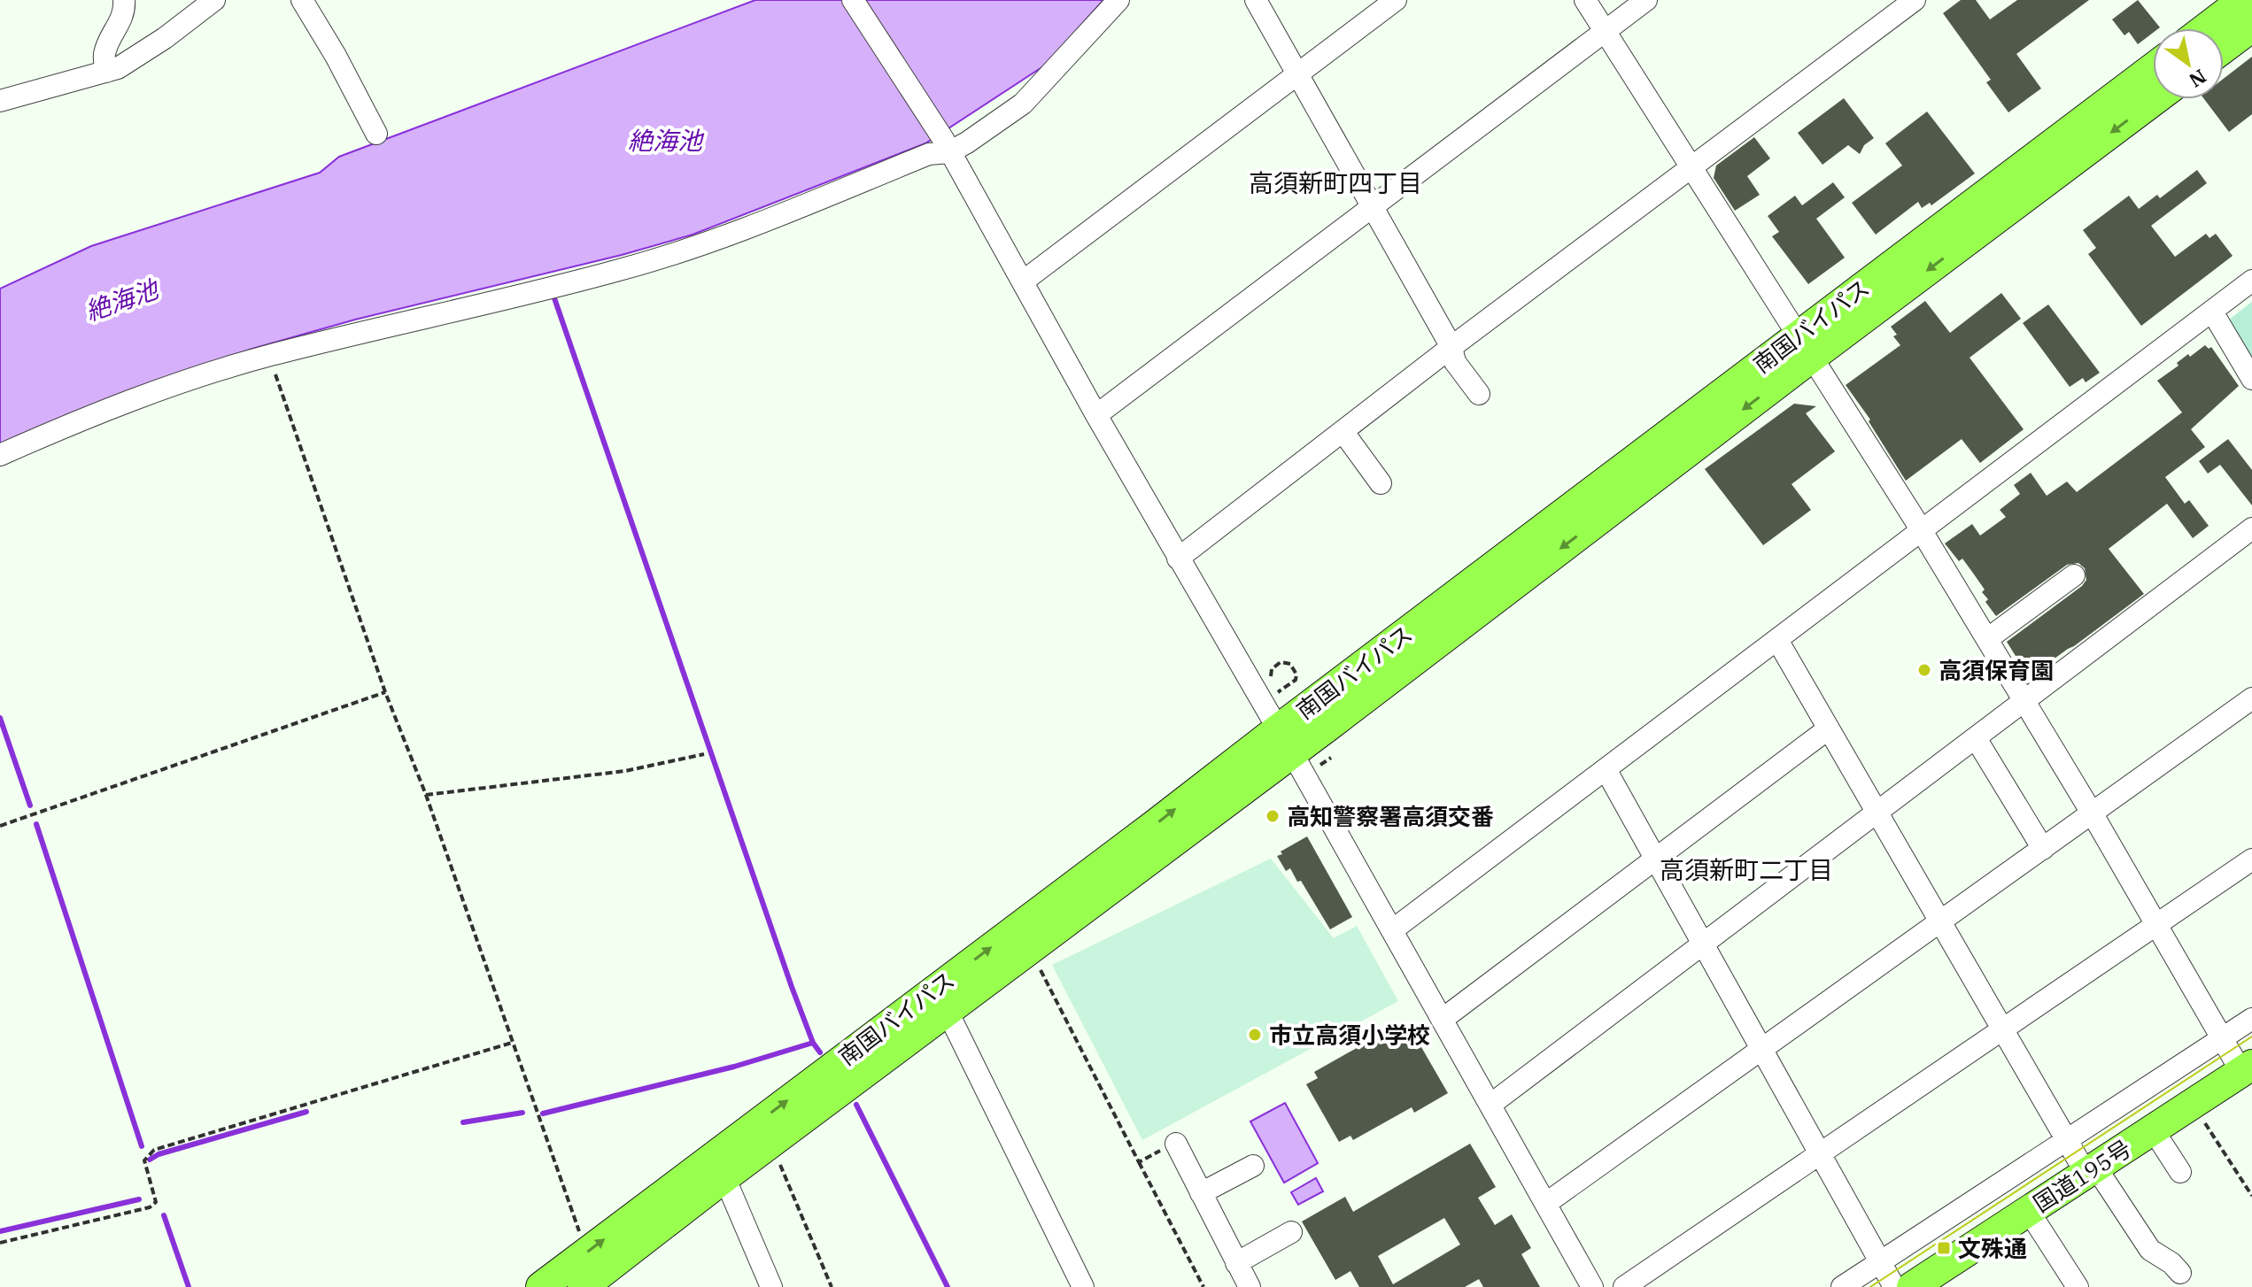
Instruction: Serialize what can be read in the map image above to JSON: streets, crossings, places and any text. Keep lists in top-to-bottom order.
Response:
{
  "streets": {
    "highway": ["南国バイパス", "国道195号"]
  },
  "districts": ["高須新町四丁目", "高須新町二丁目"],
  "water": ["絶海池"],
  "places": {
    "other": ["高須保育園", "高知警察署高須交番", "市立高須小学校"],
    "transit": ["文殊通"]
  },
  "north": "bottom right"
}
